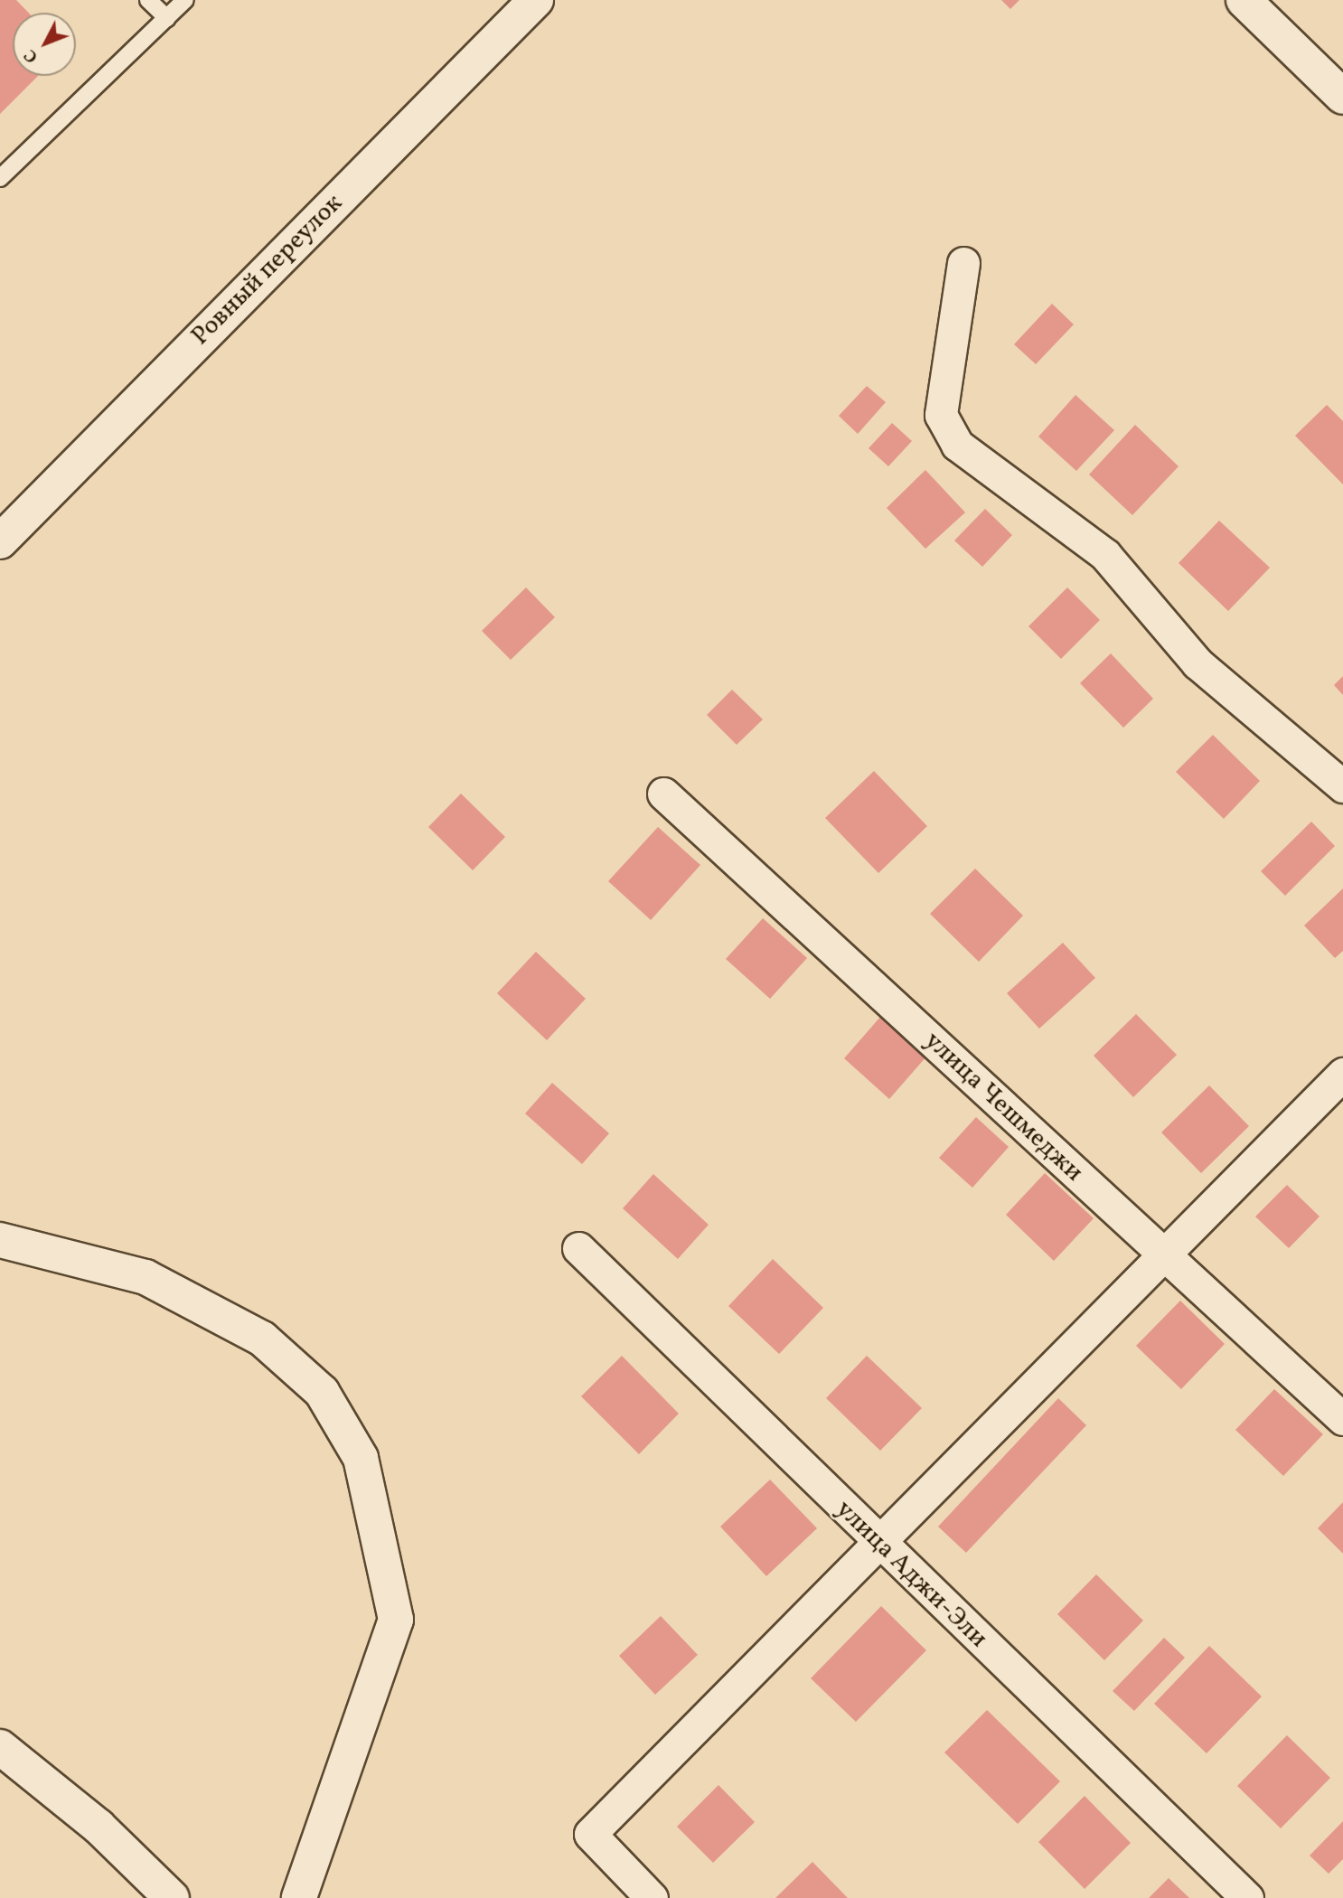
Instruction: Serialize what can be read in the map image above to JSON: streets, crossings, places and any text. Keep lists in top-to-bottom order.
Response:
{
  "streets": {
    "street": ["Ровный переулок", "улица Чешмеджи", "улица Аджи-Эли"]
  },
  "north": "bottom left"
}
